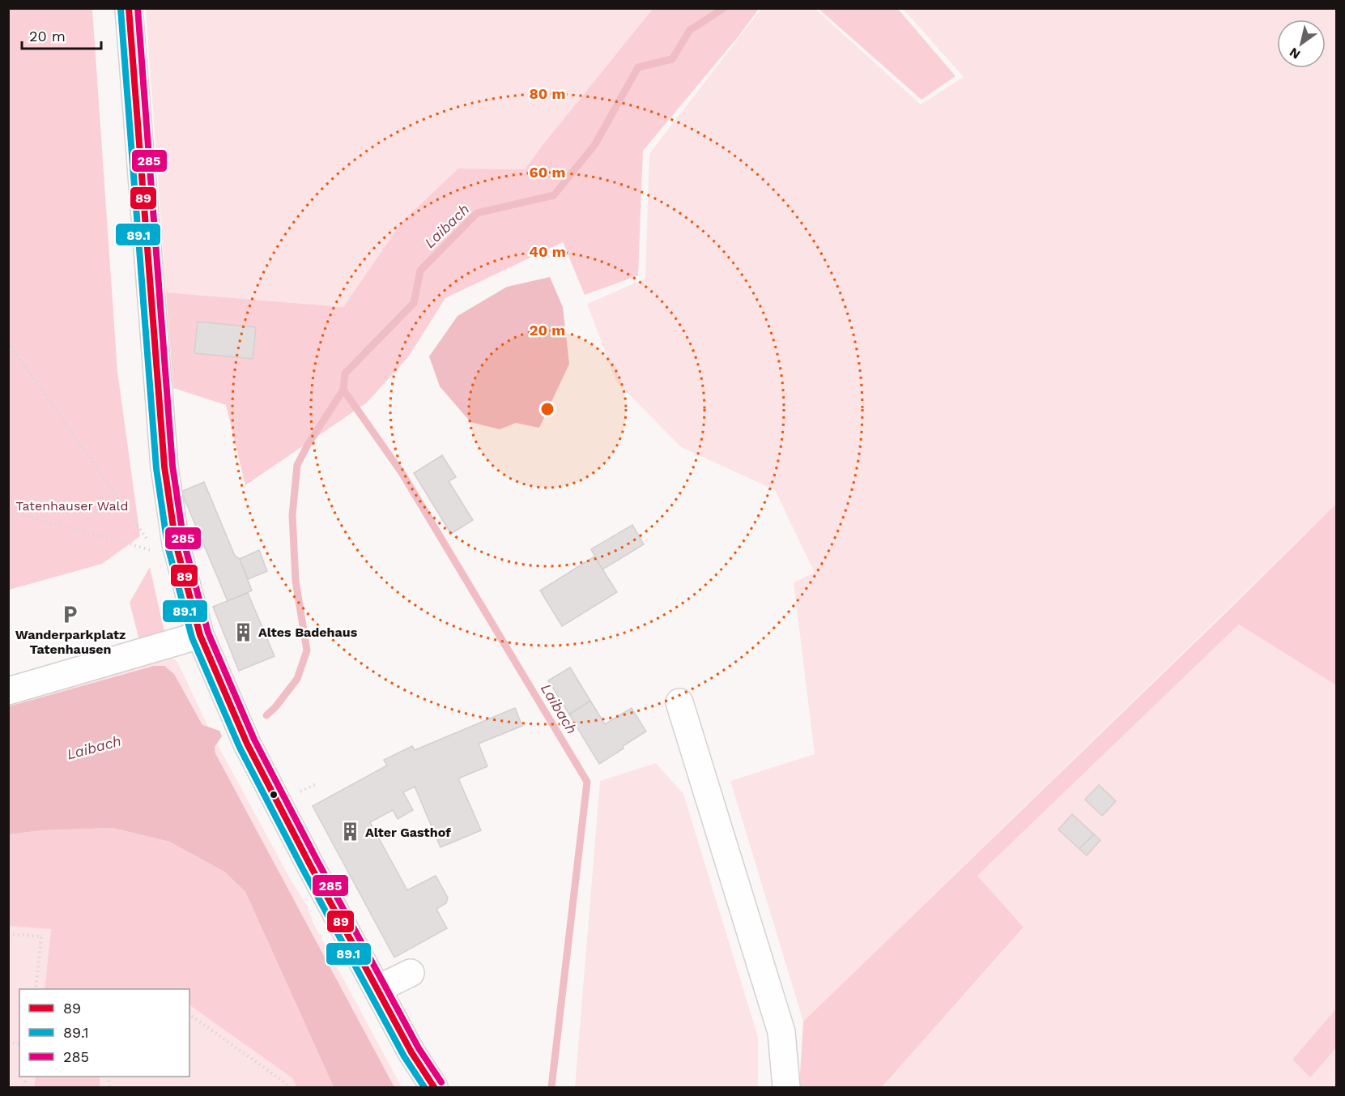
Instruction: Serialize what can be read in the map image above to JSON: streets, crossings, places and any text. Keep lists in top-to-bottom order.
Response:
{
  "water": ["Laibach"],
  "parks": ["Tatenhauser Wald"],
  "places": {
    "parking": ["Wanderparkplatz Tatenhausen"],
    "building": ["Altes Badehaus", "Alter Gasthof"]
  },
  "lines": ["transit line 89", "transit line 285", "transit line 89.1"],
  "legend": ["89", "89.1", "285"],
  "scale_bar": "20 m",
  "north": "bottom left",
  "rings": [
    "80 m",
    "60 m",
    "40 m",
    "20 m"
  ]
}
